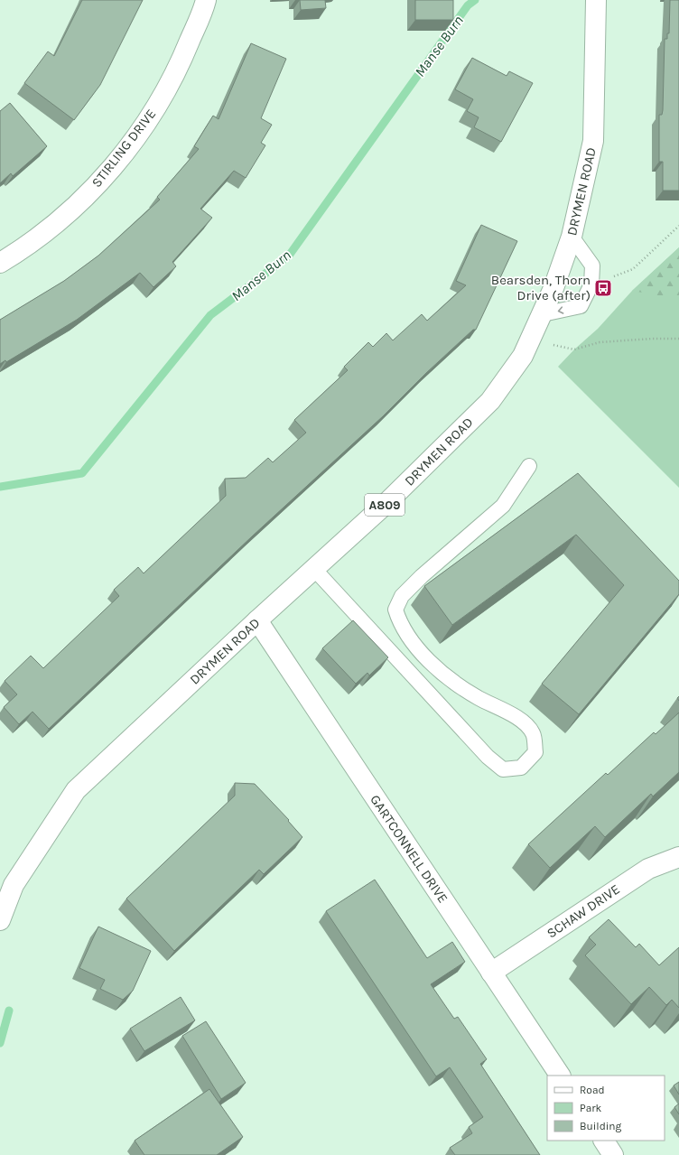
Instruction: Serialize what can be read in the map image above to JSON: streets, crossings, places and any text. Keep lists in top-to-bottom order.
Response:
{
  "streets": {
    "main road": [
      "STIRLING DRIVE",
      "DRYMEN ROAD",
      "A809",
      "GARTCONNELL DRIVE",
      "SCHAW DRIVE"
    ]
  },
  "crossings": [
    ["DRYMEN ROAD", "GARTCONNELL DRIVE"],
    ["GARTCONNELL DRIVE", "SCHAW DRIVE"]
  ],
  "water": ["Manse Burn"],
  "places": {
    "bus stop": ["Bearsden, Thorn Drive (after)"]
  },
  "legend": ["Road", "Park", "Building"]
}
